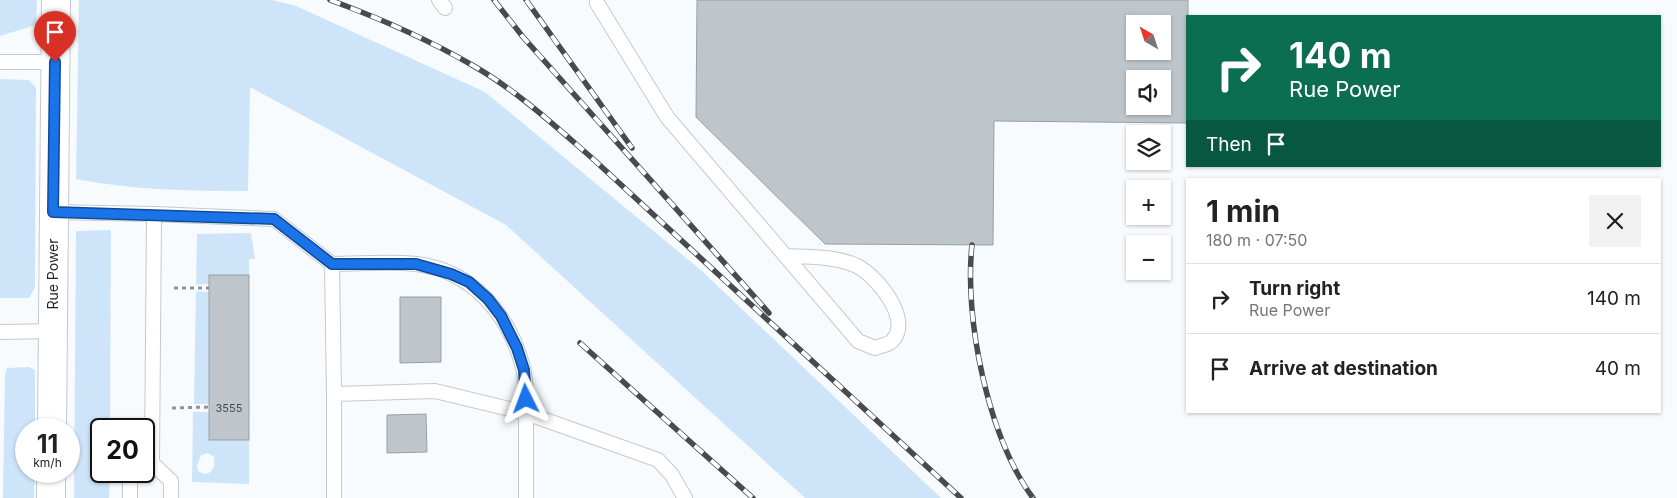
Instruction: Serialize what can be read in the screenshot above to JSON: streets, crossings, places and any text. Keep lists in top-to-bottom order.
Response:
{
  "streets": {
    "street": ["Rue Power"]
  },
  "house_numbers": ["3555"],
  "north": "top left",
  "page": {
    "map_buttons": ["+", "−"],
    "turn": ["140 m", "Rue Power"],
    "then": "Then",
    "heading": ["1 min", "180 m · 07:50"],
    "list": [
      {
        "name": "Turn right",
        "note": "Rue Power",
        "value": "140 m"
      },
      {
        "name": "Arrive at destination",
        "value": "40 m"
      }
    ],
    "speed": "11 km/h",
    "limit": "20"
  }
}
